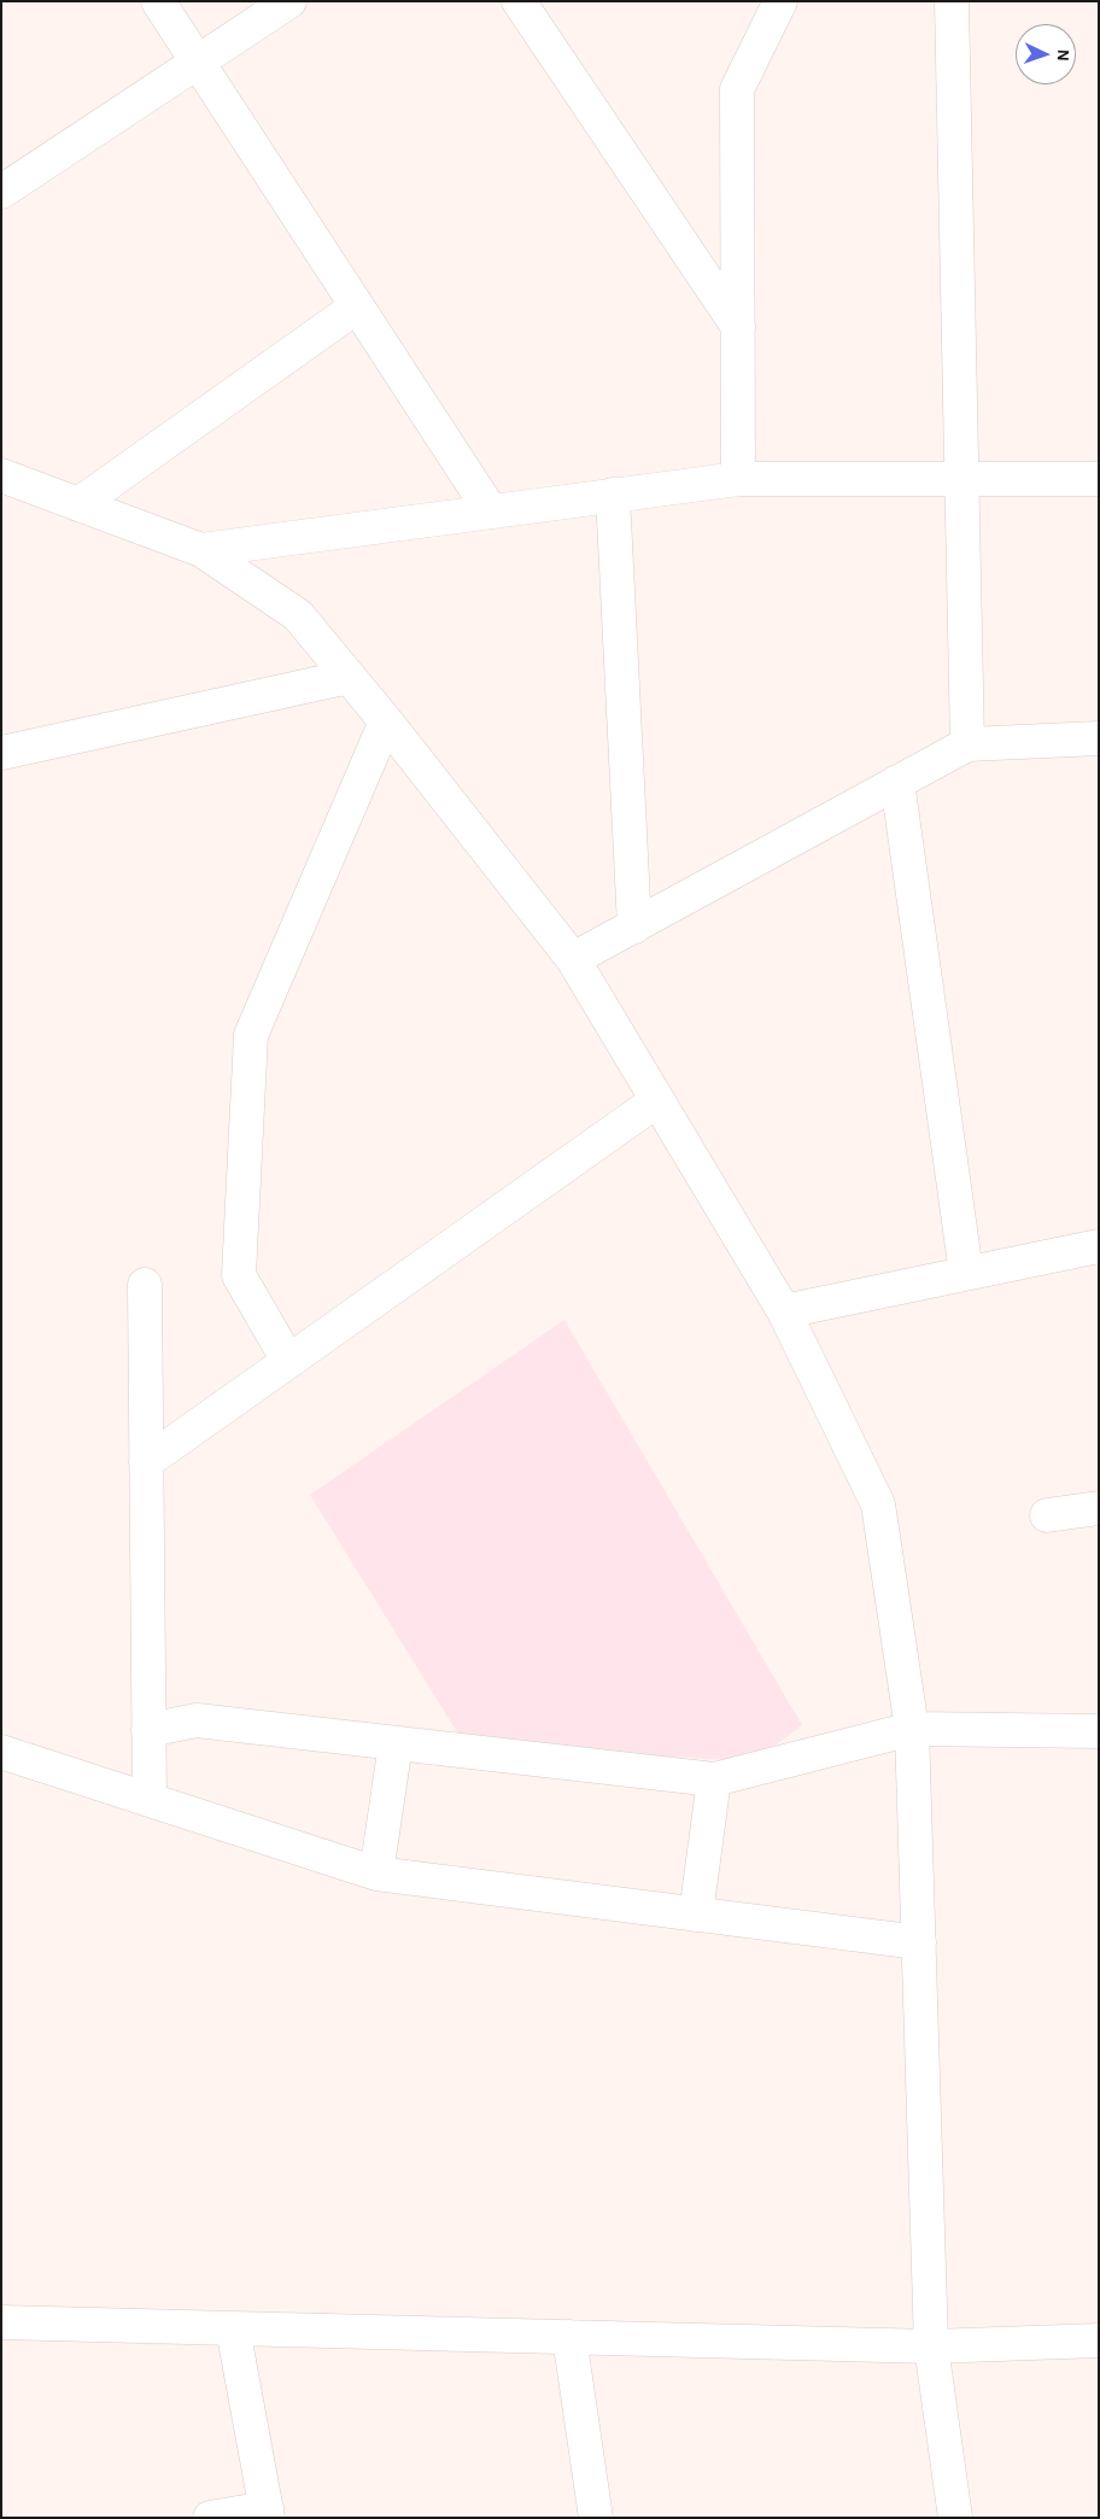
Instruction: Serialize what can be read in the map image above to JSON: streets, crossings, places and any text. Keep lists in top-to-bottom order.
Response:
{
  "north": "right"
}
